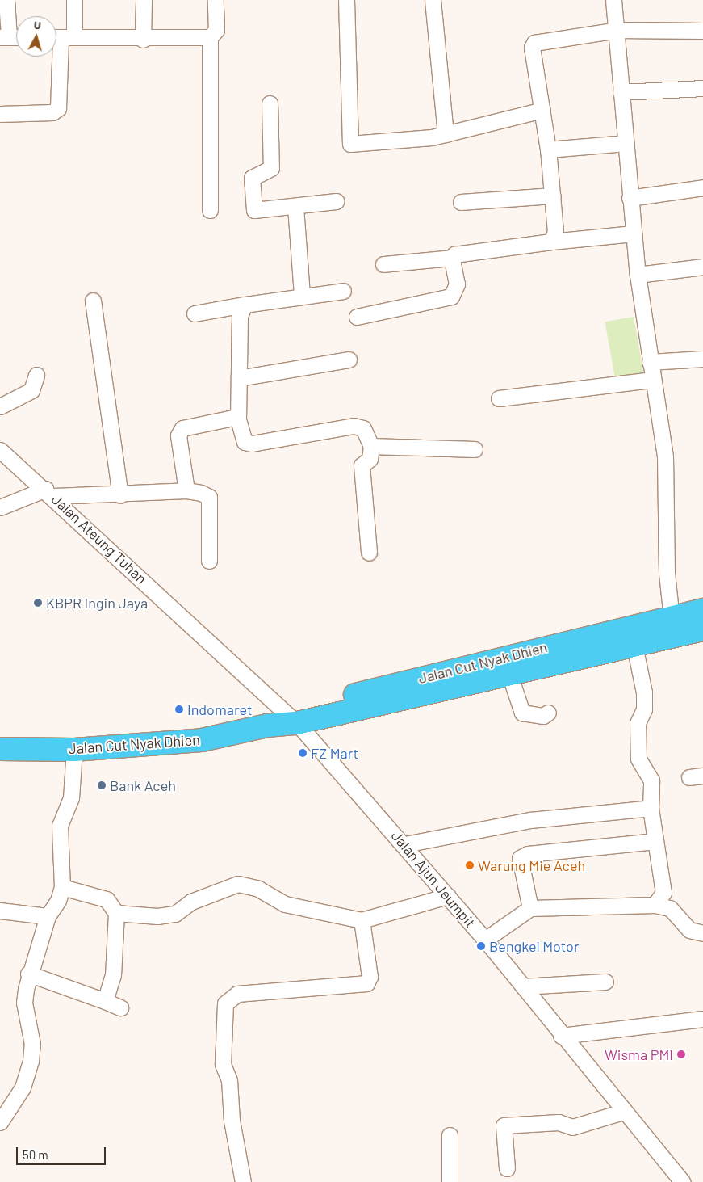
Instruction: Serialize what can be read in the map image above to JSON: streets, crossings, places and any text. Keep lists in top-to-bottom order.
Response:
{
  "streets": {
    "highway": ["Jalan Cut Nyak Dhien"],
    "street": ["Jalan Ateung Tuhan", "Jalan Ajun Jeumpit"]
  },
  "crossings": [
    ["Jalan Ateung Tuhan", "Jalan Cut Nyak Dhien"],
    ["Jalan Ateung Tuhan", "Jalan Ajun Jeumpit"],
    ["Jalan Cut Nyak Dhien", "Jalan Ajun Jeumpit"]
  ],
  "places": [
    "KBPR Ingin Jaya",
    "Indomaret",
    "FZ Mart",
    "Bank Aceh",
    "Warung Mie Aceh",
    "Bengkel Motor",
    "Wisma PMI"
  ],
  "scale_bar": "50 m",
  "north": "top"
}
